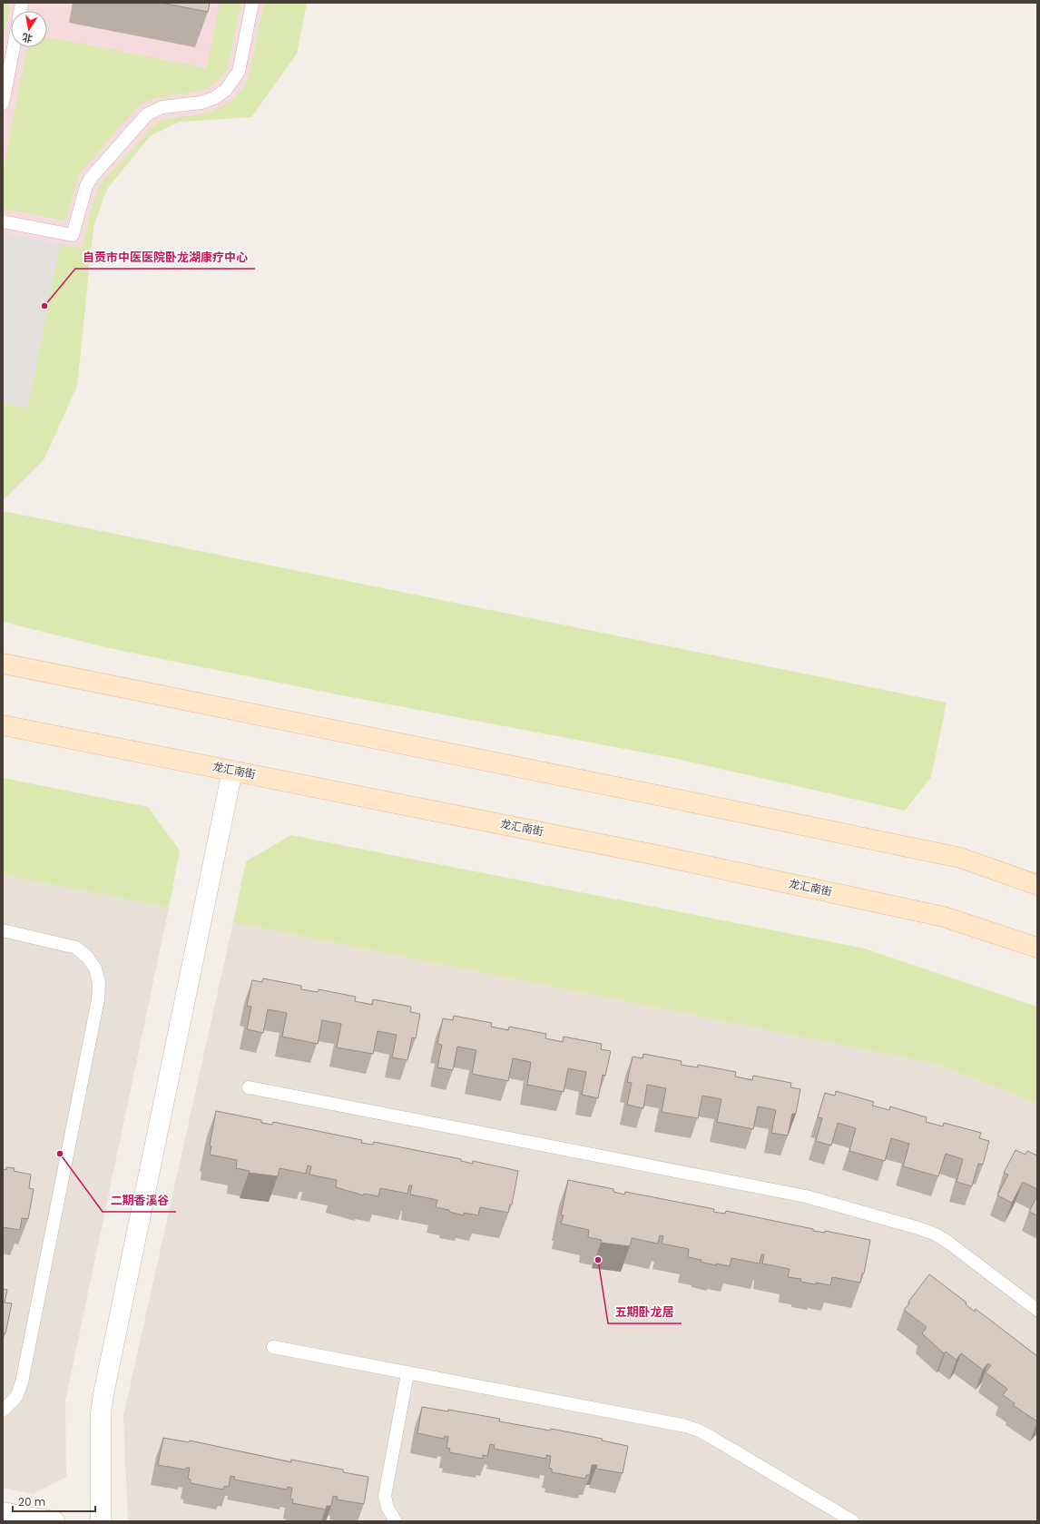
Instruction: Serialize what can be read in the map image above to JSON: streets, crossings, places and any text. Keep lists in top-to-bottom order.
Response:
{
  "streets": {
    "main road": ["龙汇南街"]
  },
  "places": ["自贡市中医医院卧龙湖康疗中心", "二期香溪谷", "五期卧龙居"],
  "scale_bar": "20 m",
  "north": "bottom"
}
